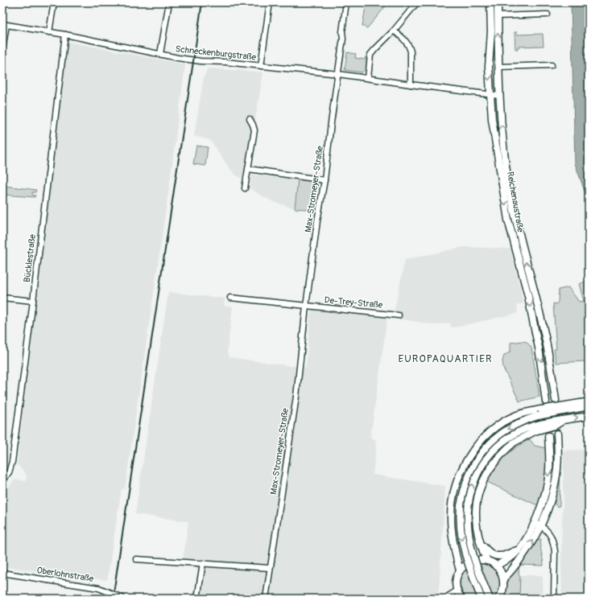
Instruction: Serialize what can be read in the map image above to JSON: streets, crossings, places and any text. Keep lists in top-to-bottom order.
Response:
{
  "streets": {
    "main road": ["Reichenaustraße"],
    "street": [
      "Schneckenburgstraße",
      "Max-Stromeyer-Straße",
      "Bücklestraße",
      "De-Trey-Straße",
      "Oberlohnstraße"
    ]
  },
  "crossings": [
    ["Schneckenburgstraße", "Max-Stromeyer-Straße"],
    ["Schneckenburgstraße", "Reichenaustraße"],
    ["Schneckenburgstraße", "Bücklestraße"],
    ["Max-Stromeyer-Straße", "De-Trey-Straße"]
  ],
  "districts": ["EUROPAQUARTIER"]
}
